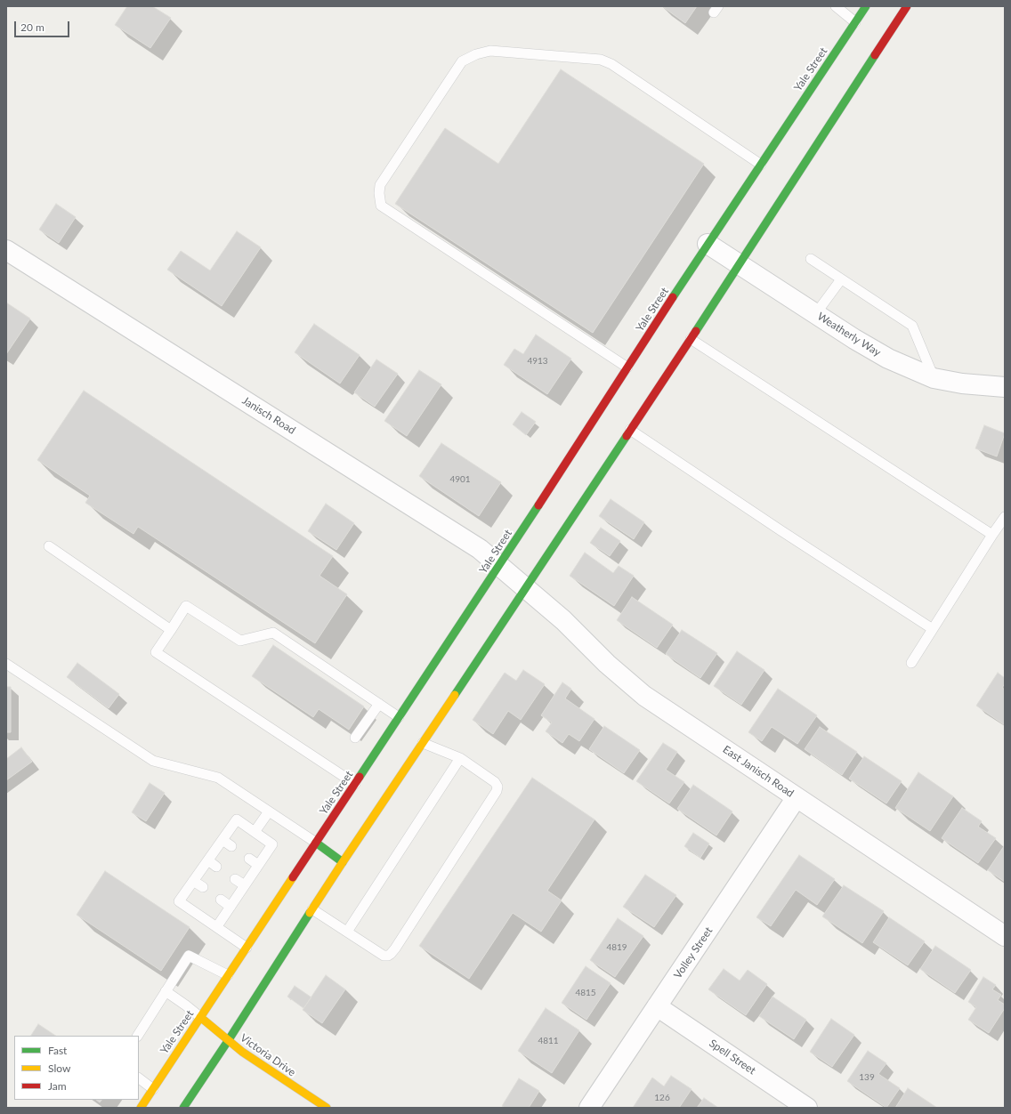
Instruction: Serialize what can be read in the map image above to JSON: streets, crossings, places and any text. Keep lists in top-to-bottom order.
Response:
{
  "streets": {
    "main road": ["Yale Street", "Victoria Drive"],
    "street": [
      "Weatherly Way",
      "Janisch Road",
      "East Janisch Road",
      "Volley Street",
      "Spell Street"
    ]
  },
  "crossings": [
    ["Yale Street", "Weatherly Way"],
    ["Yale Street", "Janisch Road"],
    ["Yale Street", "Victoria Drive"],
    ["Janisch Road", "East Janisch Road"],
    ["East Janisch Road", "Volley Street"],
    ["Volley Street", "Spell Street"]
  ],
  "house_numbers": [
    "4913",
    "4901",
    "4819",
    "4815",
    "4811",
    "139",
    "126"
  ],
  "legend": ["Fast", "Slow", "Jam"],
  "scale_bar": "20 m"
}
